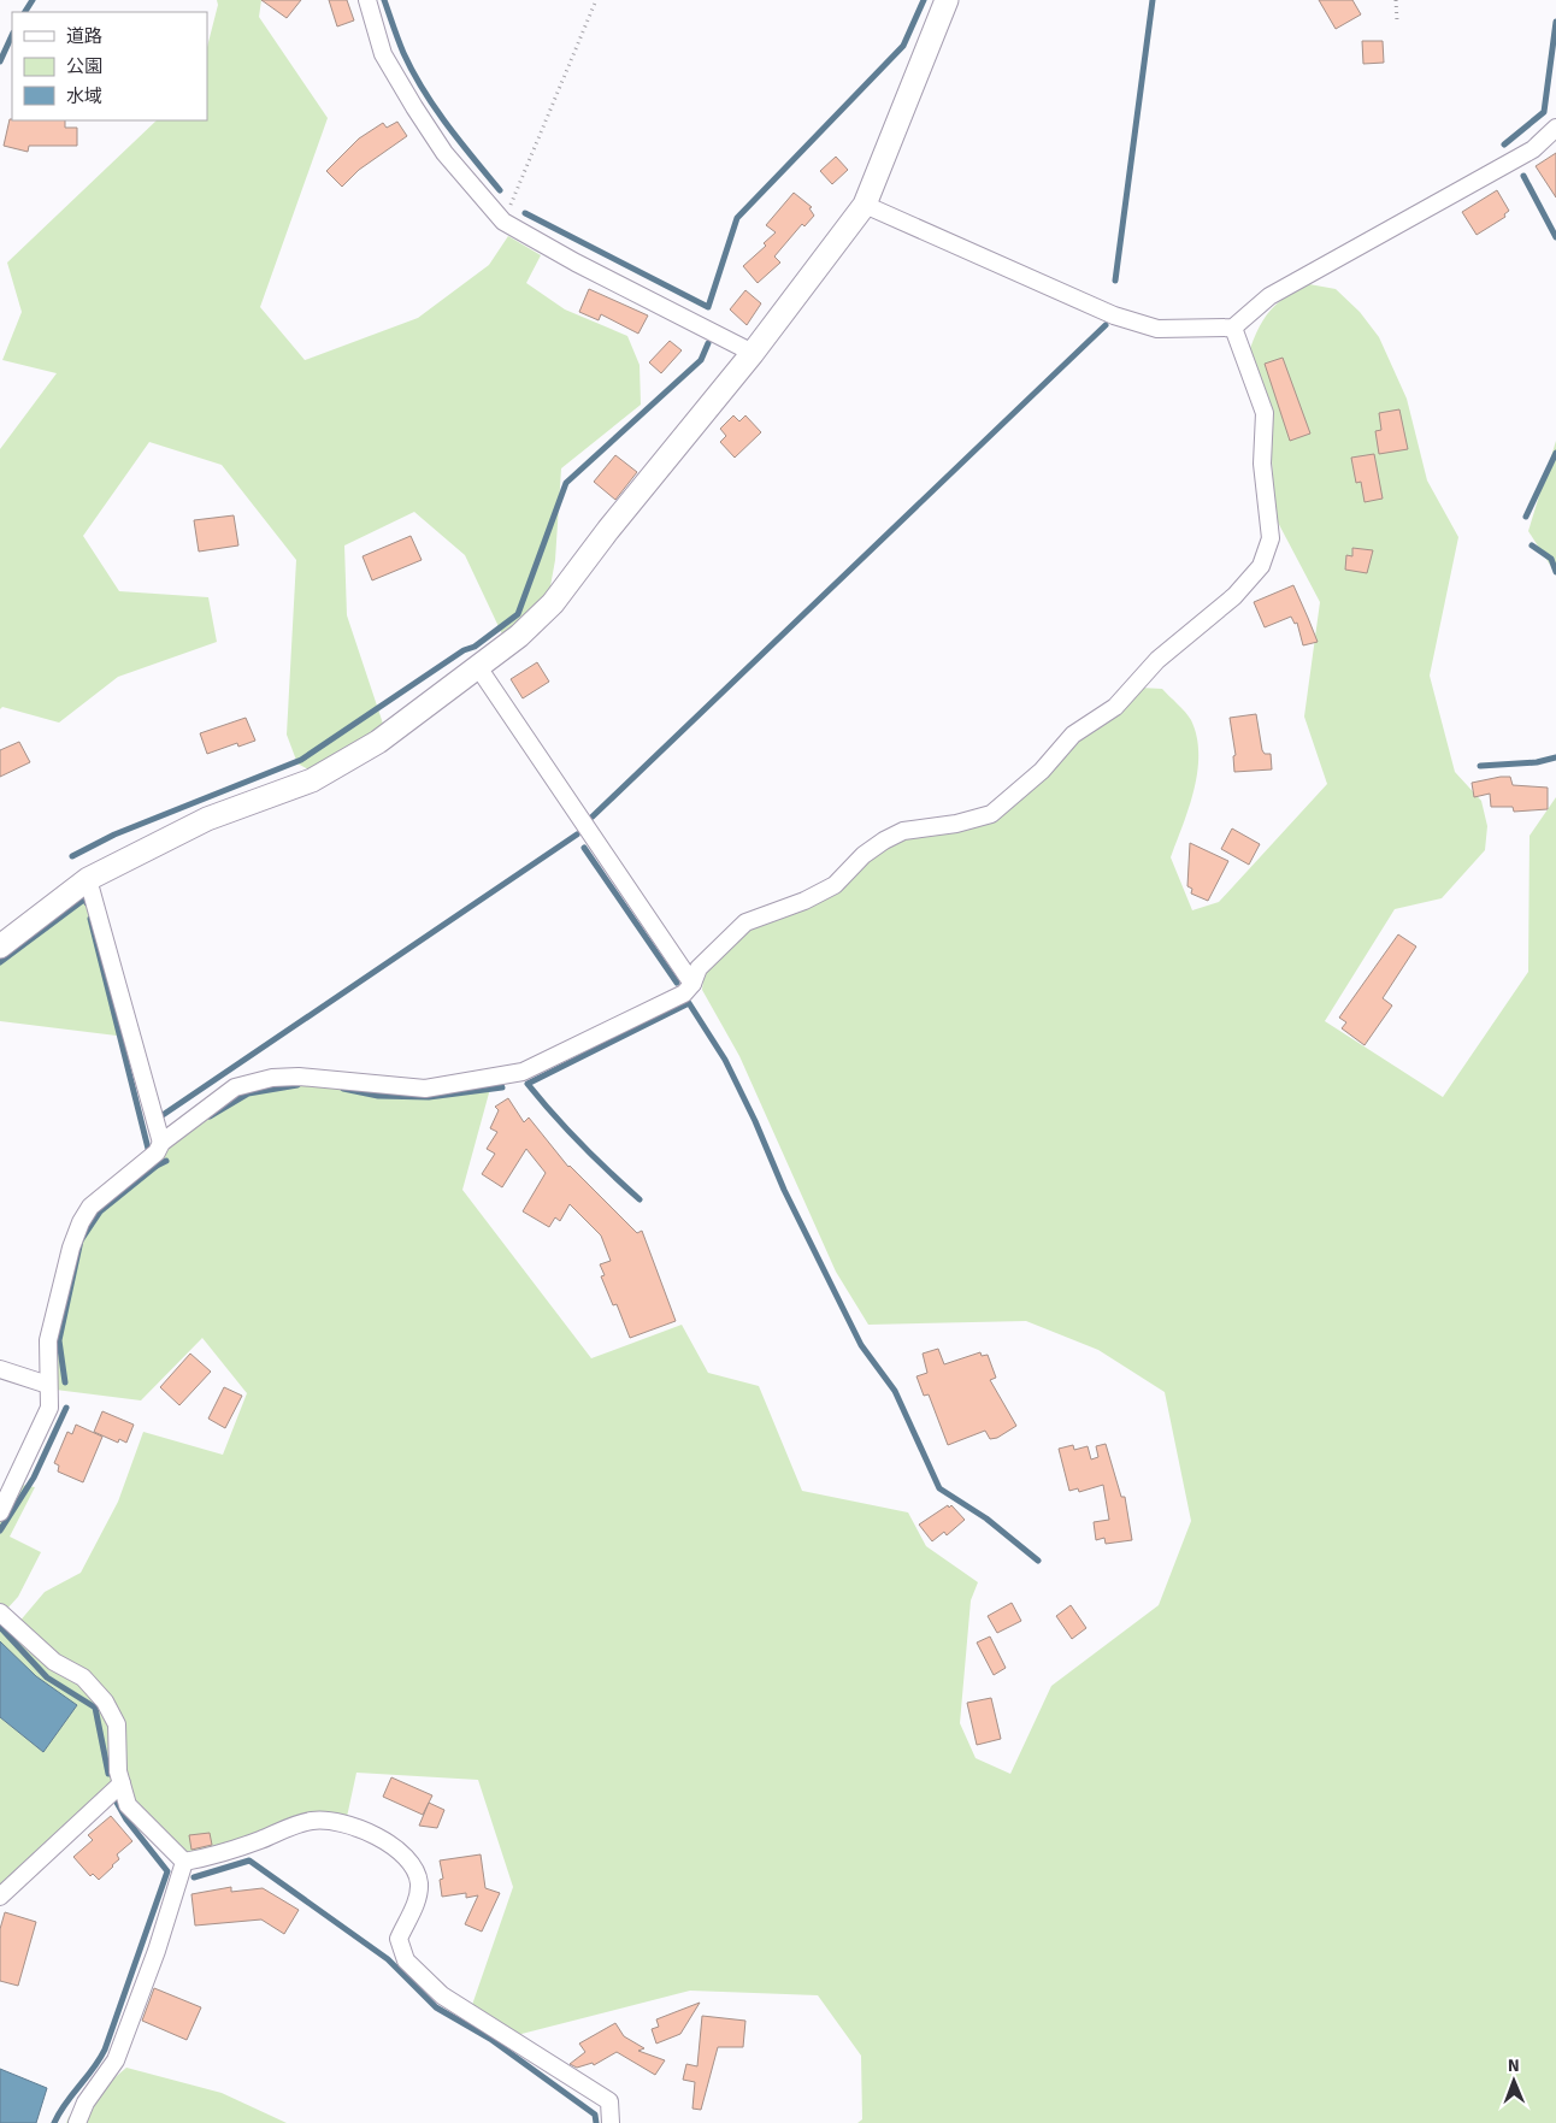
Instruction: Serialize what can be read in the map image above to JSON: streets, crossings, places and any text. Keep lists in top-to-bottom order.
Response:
{
  "legend": ["道路", "公園", "水域"],
  "north": "top"
}
